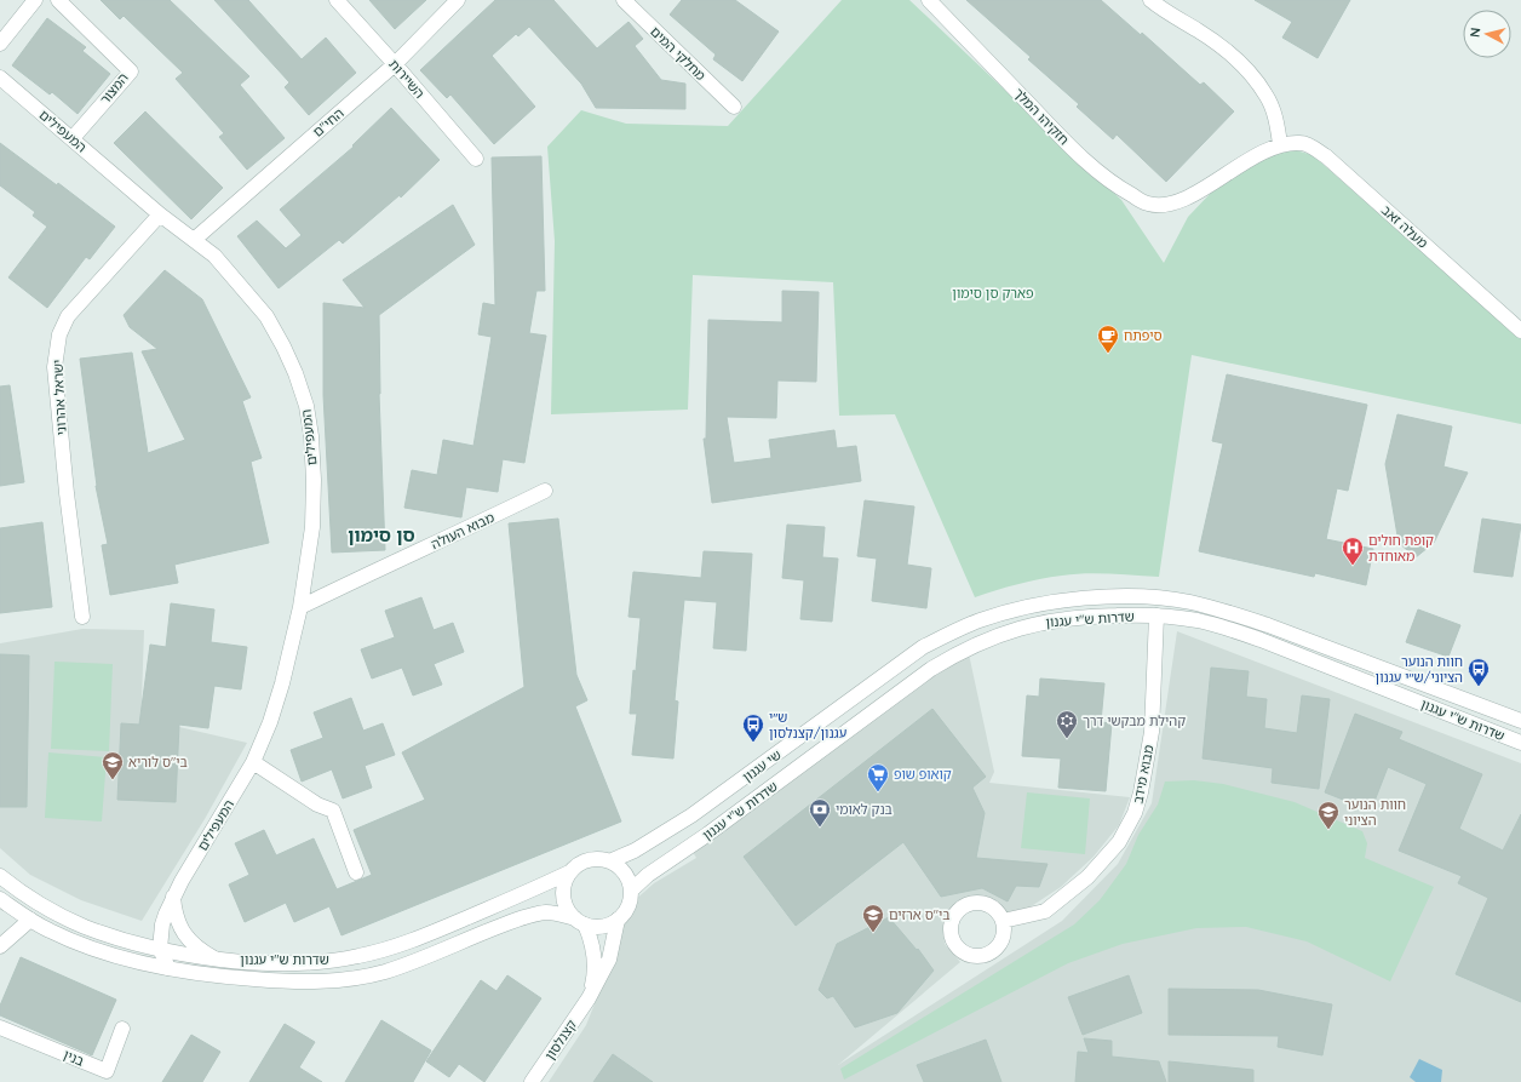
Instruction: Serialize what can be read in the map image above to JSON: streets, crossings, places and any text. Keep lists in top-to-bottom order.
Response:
{
  "streets": {
    "street": [
      "מחלקי המים",
      "השיירות",
      "המצור",
      "חזקיהו המלך",
      "החי\"ם",
      "המעפילים",
      "מעלה זאב",
      "ישראל אהרוני",
      "מבוא העולה",
      "שדרות ש\"י עגנון",
      "שי עגנון",
      "מבוא מידב",
      "קצנלסון",
      "בנין"
    ]
  },
  "crossings": [
    ["השיירות", "החי\"ם"],
    ["המצור", "המעפילים"],
    ["חזקיהו המלך", "מעלה זאב"],
    ["החי\"ם", "המעפילים"],
    ["המעפילים", "ישראל אהרוני"],
    ["המעפילים", "מבוא העולה"],
    ["המעפילים", "שדרות ש\"י עגנון"],
    ["שדרות ש\"י עגנון", "שי עגנון"],
    ["שדרות ש\"י עגנון", "מבוא מידב"]
  ],
  "districts": ["סן סימון"],
  "parks": ["פארק סן סימון"],
  "places": {
    "cafe": ["סיפתח"],
    "hospital": ["קופת חולים מאוחדת"],
    "bus stop": ["חוות הנוער הציוני/ש״י עגנון", "ש״י עגנון/קצנלסון"],
    "synagogue": ["קהילת מבקשי דרך"],
    "school or university": ["בי\"ס לוריא", "חוות הנוער הציוני", "בי\"ס ארזים"],
    "supermarket": ["קואופ שופ"],
    "bank": ["בנק לאומי"]
  },
  "north": "left"
}
